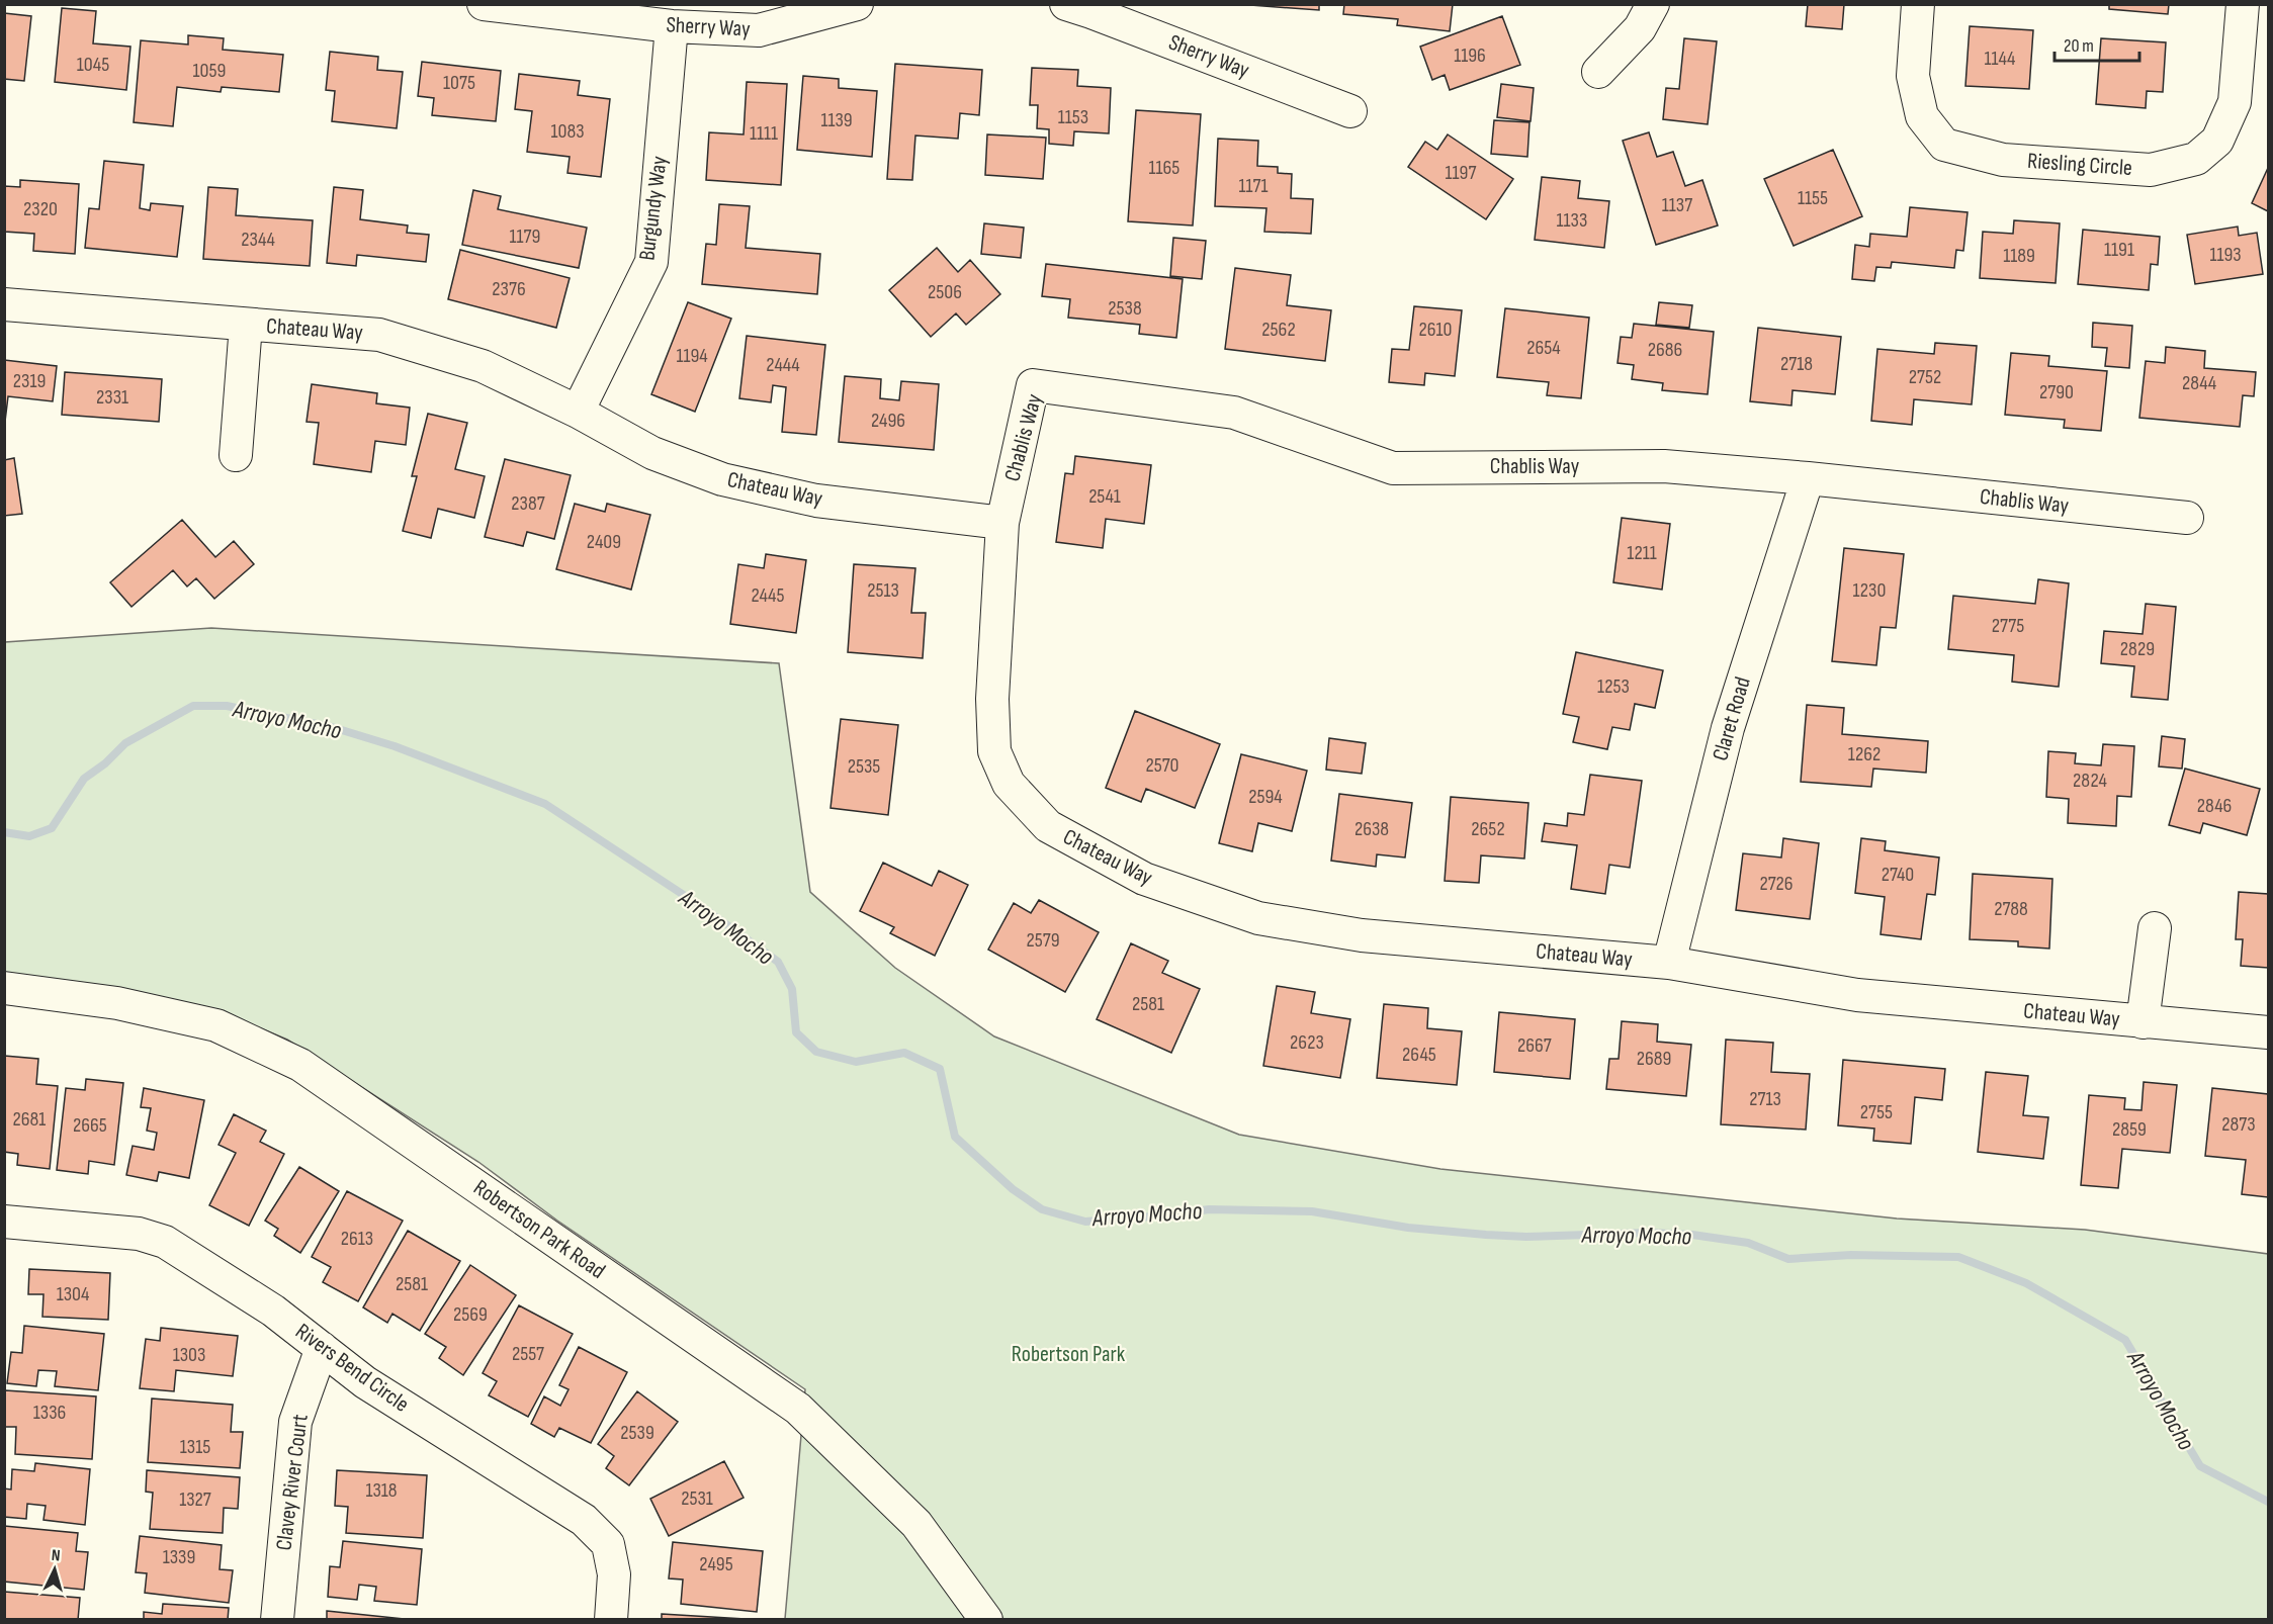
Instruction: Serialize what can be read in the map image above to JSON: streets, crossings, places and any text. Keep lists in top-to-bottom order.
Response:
{
  "streets": {
    "street": [
      "Sherry Way",
      "Riesling Circle",
      "Burgundy Way",
      "Chateau Way",
      "Chablis Way",
      "Claret Road",
      "Robertson Park Road",
      "Rivers Bend Circle",
      "Clavey River Court"
    ]
  },
  "crossings": [
    ["Sherry Way", "Burgundy Way"],
    ["Burgundy Way", "Chateau Way"],
    ["Chateau Way", "Chablis Way"],
    ["Chateau Way", "Claret Road"],
    ["Chablis Way", "Claret Road"],
    ["Rivers Bend Circle", "Clavey River Court"]
  ],
  "water": ["Arroyo Mocho"],
  "parks": ["Robertson Park"],
  "house_numbers": [
    "1196",
    "1144",
    "1045",
    "1059",
    "1075",
    "1153",
    "1139",
    "1083",
    "1111",
    "1165",
    "1197",
    "1171",
    "1155",
    "1137",
    "2320",
    "1133",
    "1179",
    "2344",
    "1191",
    "1193",
    "1189",
    "2376",
    "2506",
    "2538",
    "2562",
    "2610",
    "2654",
    "2686",
    "1194",
    "2718",
    "2444",
    "2752",
    "2319",
    "2844",
    "2790",
    "2331",
    "2496",
    "2541",
    "2387",
    "2409",
    "1211",
    "2513",
    "1230",
    "2445",
    "2775",
    "2829",
    "1253",
    "1262",
    "2570",
    "2535",
    "2824",
    "2594",
    "2846",
    "2638",
    "2652",
    "2740",
    "2726",
    "2788",
    "2579",
    "2581",
    "2623",
    "2667",
    "2645",
    "2689",
    "2713",
    "2755",
    "2681",
    "2873",
    "2665",
    "2859",
    "2613",
    "2581",
    "1304",
    "2569",
    "2557",
    "1303",
    "1336",
    "2539",
    "1315",
    "1318",
    "2531",
    "1327",
    "1339",
    "2495"
  ],
  "scale_bar": "20 m",
  "north": "top"
}
